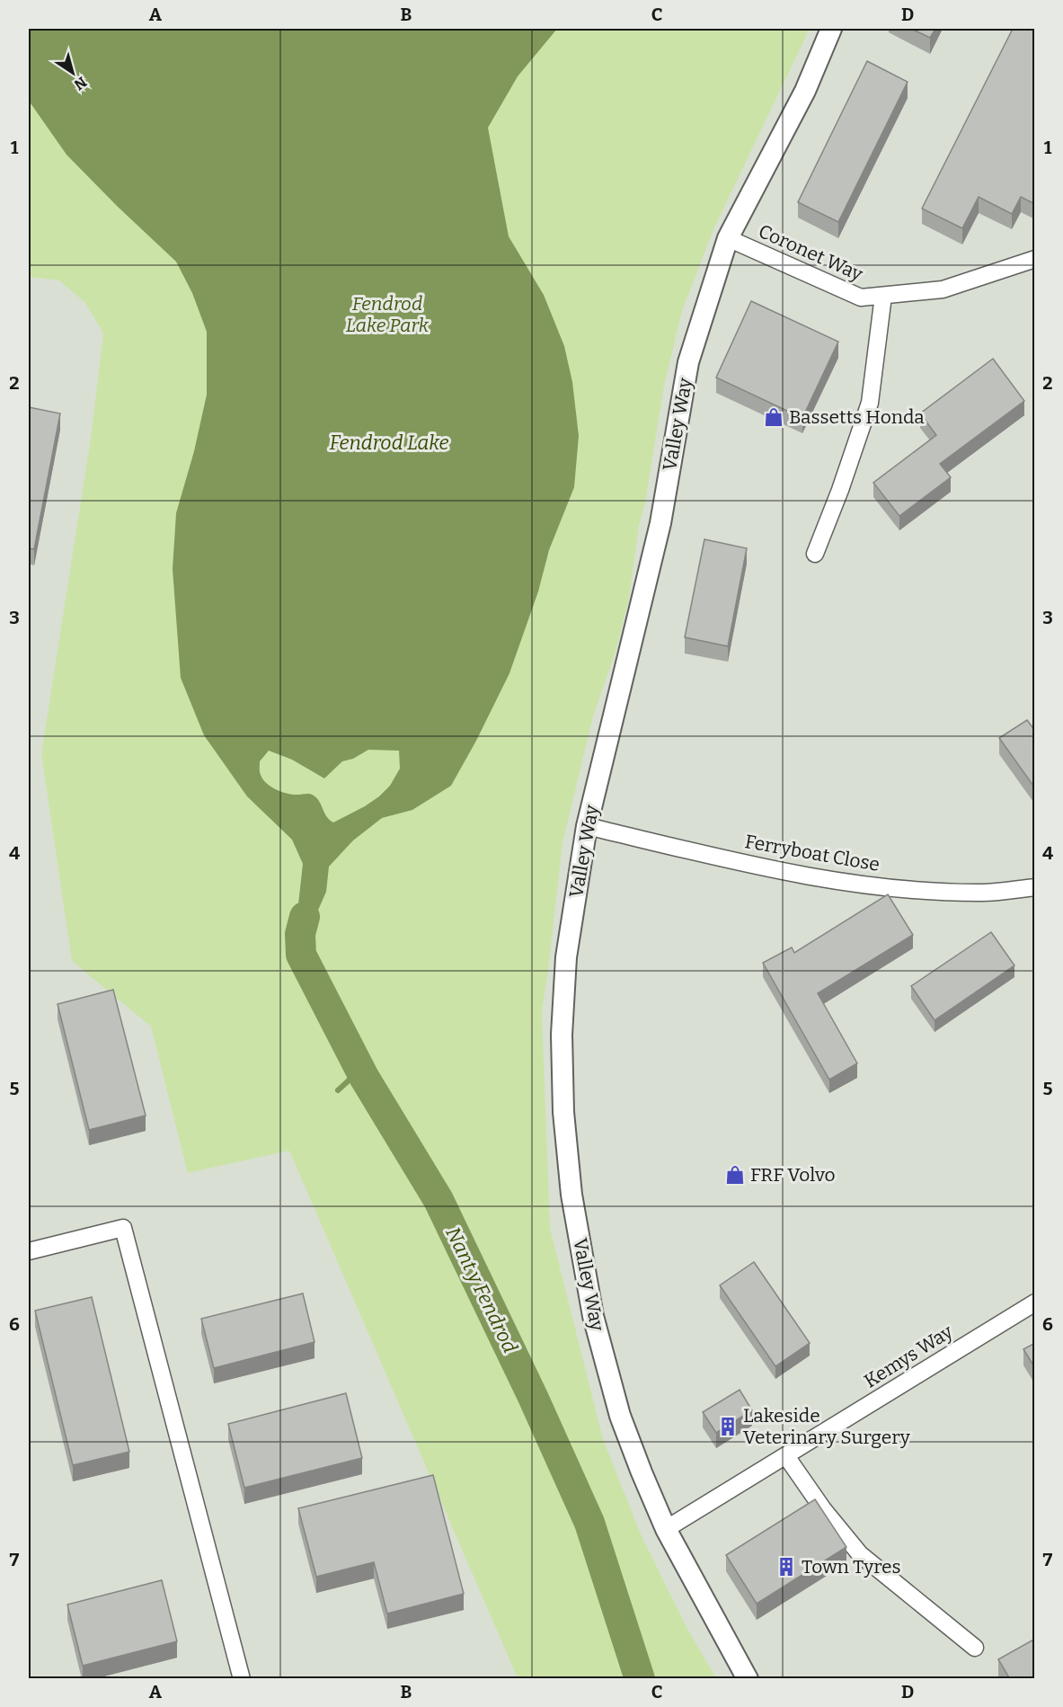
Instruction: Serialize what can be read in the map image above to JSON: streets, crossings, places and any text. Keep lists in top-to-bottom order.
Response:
{
  "streets": {
    "street": [
      "Coronet Way",
      "Valley Way",
      "Ferryboat Close",
      "Kemys Way"
    ]
  },
  "crossings": [
    ["Coronet Way", "Valley Way"],
    ["Valley Way", "Ferryboat Close"],
    ["Valley Way", "Kemys Way"]
  ],
  "water": ["Fendrod Lake", "Nant y Fendrod"],
  "parks": ["Fendrod Lake Park"],
  "places": {
    "shop": ["Bassetts Honda", "FRF Volvo"],
    "building": ["Lakeside Veterinary Surgery", "Town Tyres"]
  },
  "north": "bottom right",
  "grid": {
    "columns": [
      "A",
      "B",
      "C",
      "D"
    ],
    "rows": [
      "1",
      "2",
      "3",
      "4",
      "5",
      "6",
      "7"
    ]
  }
}
